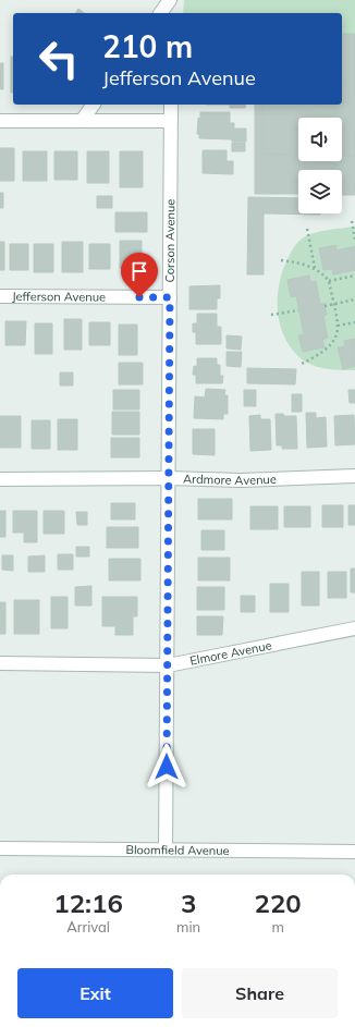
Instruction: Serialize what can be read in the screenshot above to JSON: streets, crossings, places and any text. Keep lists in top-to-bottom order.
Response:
{
  "streets": {
    "street": [
      "Corson Avenue",
      "Jefferson Avenue",
      "Ardmore Avenue",
      "Elmore Avenue",
      "Bloomfield Avenue"
    ]
  },
  "crossings": [
    ["Corson Avenue", "Jefferson Avenue"],
    ["Corson Avenue", "Ardmore Avenue"],
    ["Corson Avenue", "Elmore Avenue"],
    ["Corson Avenue", "Bloomfield Avenue"]
  ],
  "page": {
    "turn": ["210 m", "Jefferson Avenue"],
    "eta": [
      "12:16",
      "Arrival",
      "3",
      "min",
      "220",
      "m"
    ],
    "buttons": ["Exit", "Share"]
  }
}
